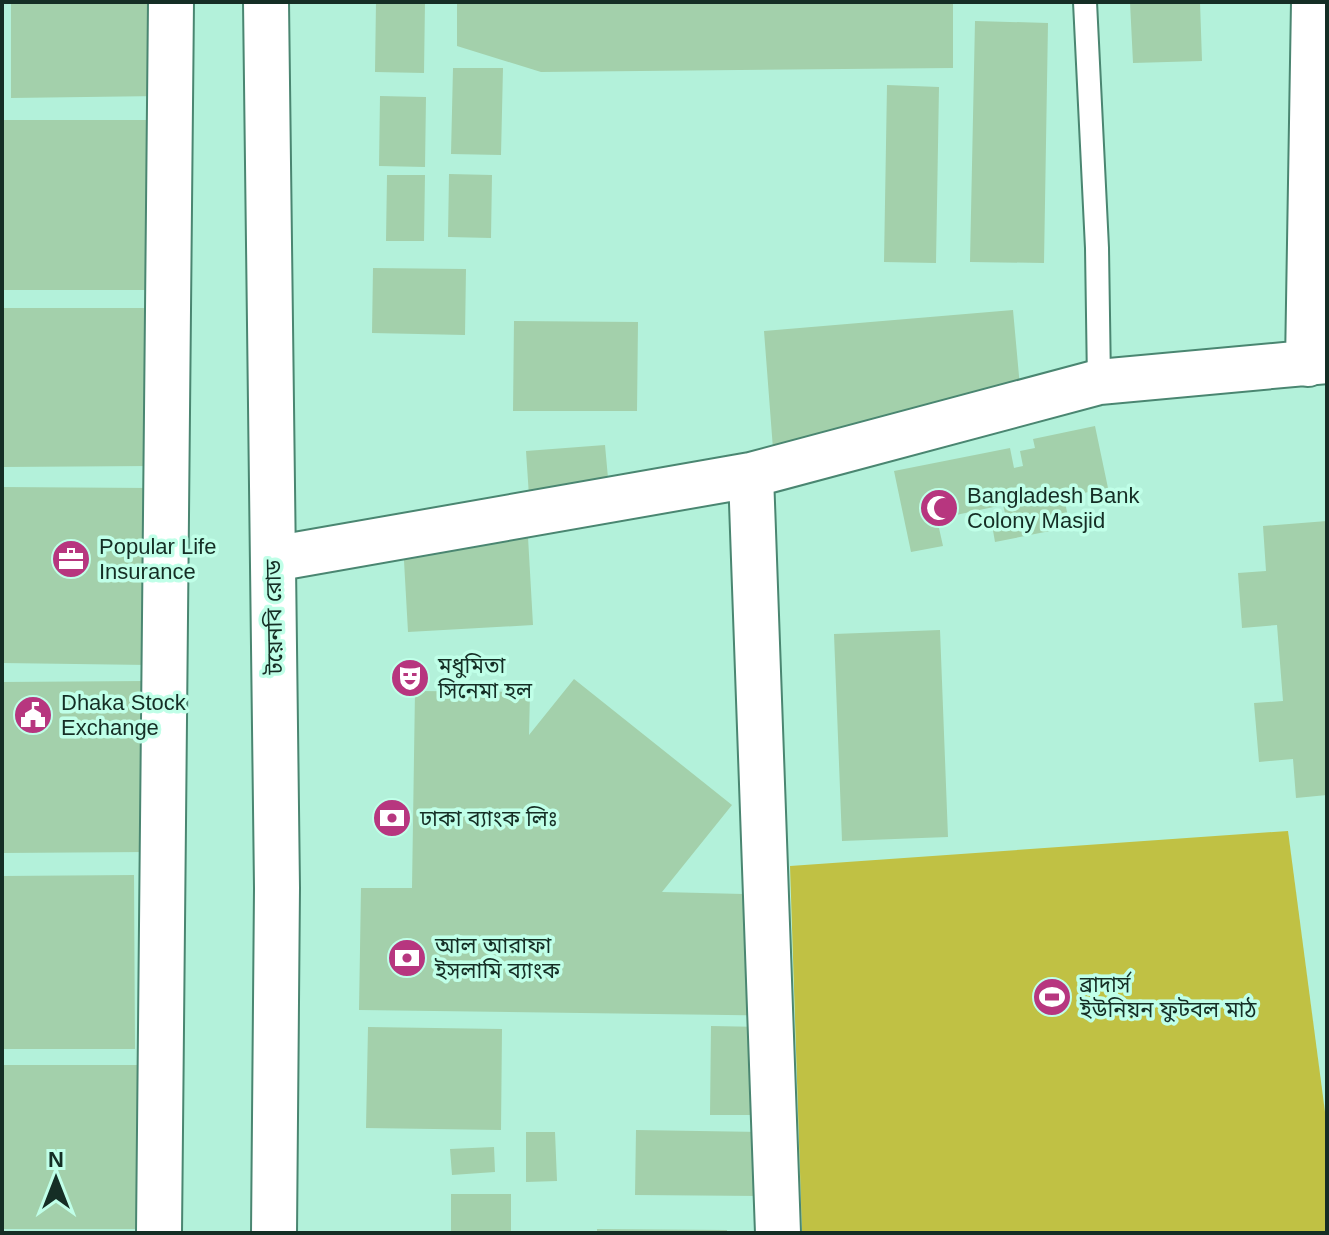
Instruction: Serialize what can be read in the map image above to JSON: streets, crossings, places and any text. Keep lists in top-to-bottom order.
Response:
{
  "streets": {
    "main road": ["টয়েনবি রোড"]
  },
  "places": {
    "mosque": ["Bangladesh Bank Colony Masjid"],
    "office": ["Popular Life Insurance"],
    "theatre": ["মধুমিতা সিনেমা হল"],
    "public building": ["Dhaka Stock Exchange"],
    "bank": ["ঢাকা ব্যাংক লিঃ", "আল আরাফা ইসলামি ব্যাংক"],
    "sports": ["ব্রাদার্স ইউনিয়ন ফুটবল মাঠ"]
  },
  "north": "top"
}
